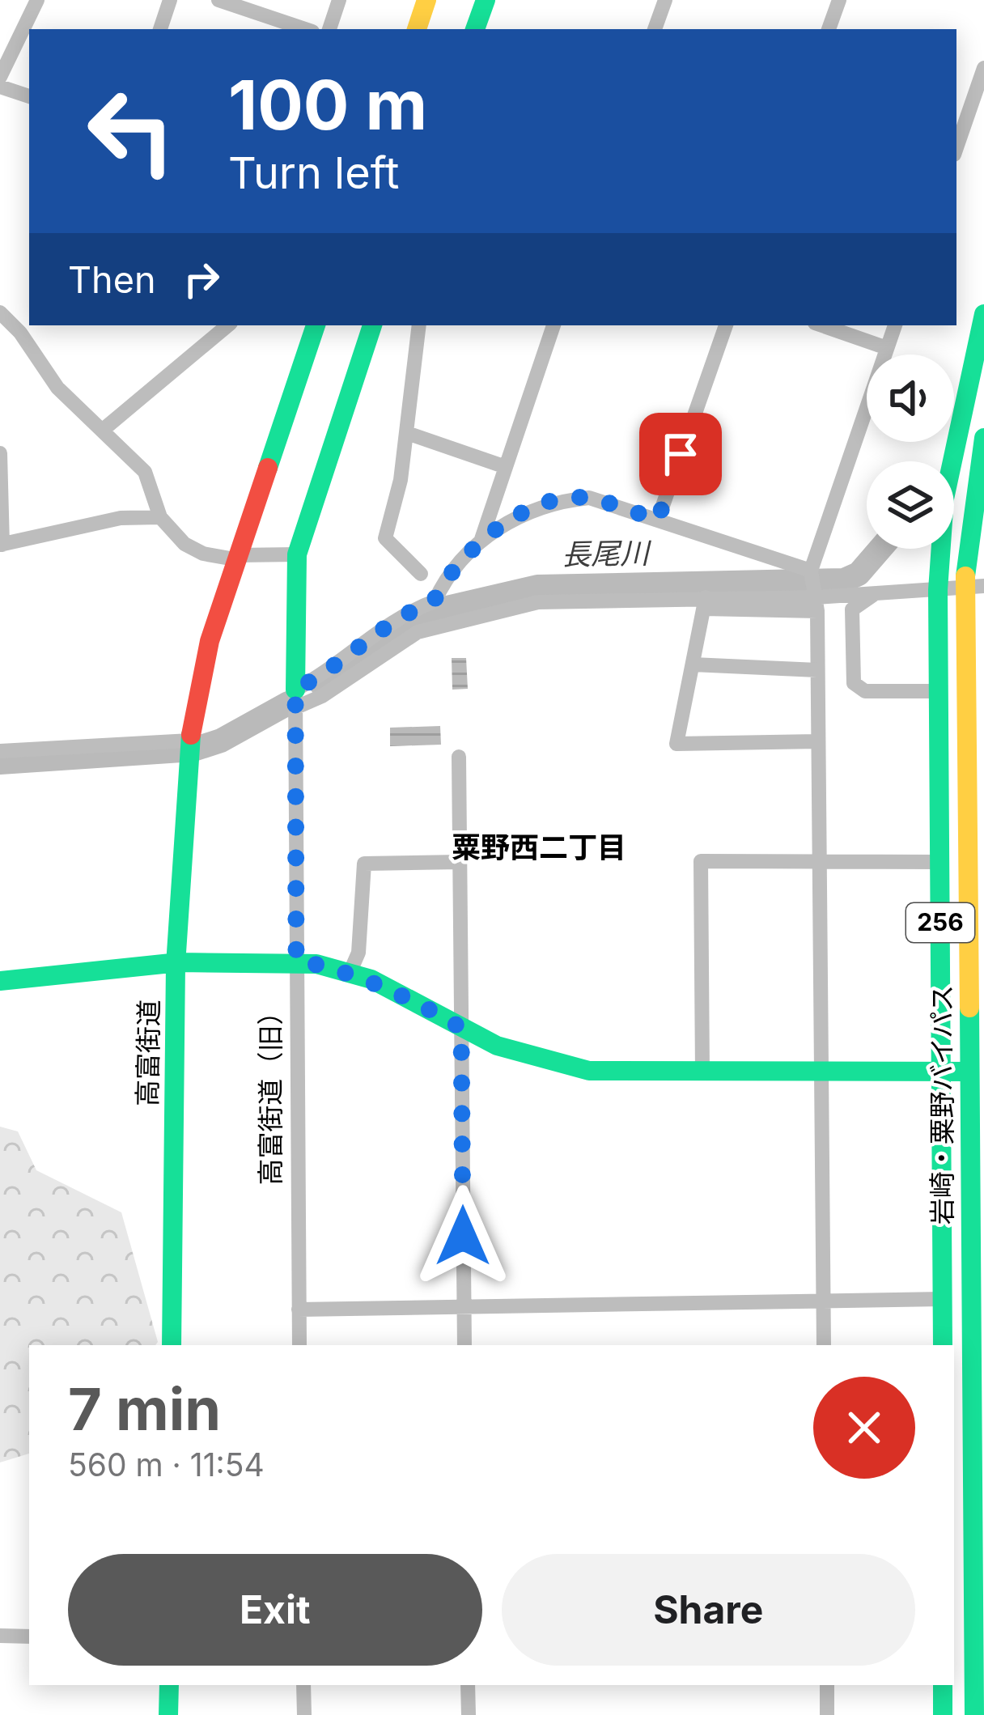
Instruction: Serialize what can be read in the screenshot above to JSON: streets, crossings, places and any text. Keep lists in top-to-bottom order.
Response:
{
  "streets": {
    "main road": [
      "256",
      "高富街道",
      "高富街道（旧）",
      "岩崎・粟野バイパス"
    ]
  },
  "districts": ["粟野西二丁目"],
  "water": ["長尾川"],
  "page": {
    "turn": ["100 m", "Turn left"],
    "then": "Then",
    "heading": ["7 min", "560 m · 11:54"],
    "buttons": ["Exit", "Share"]
  }
}
